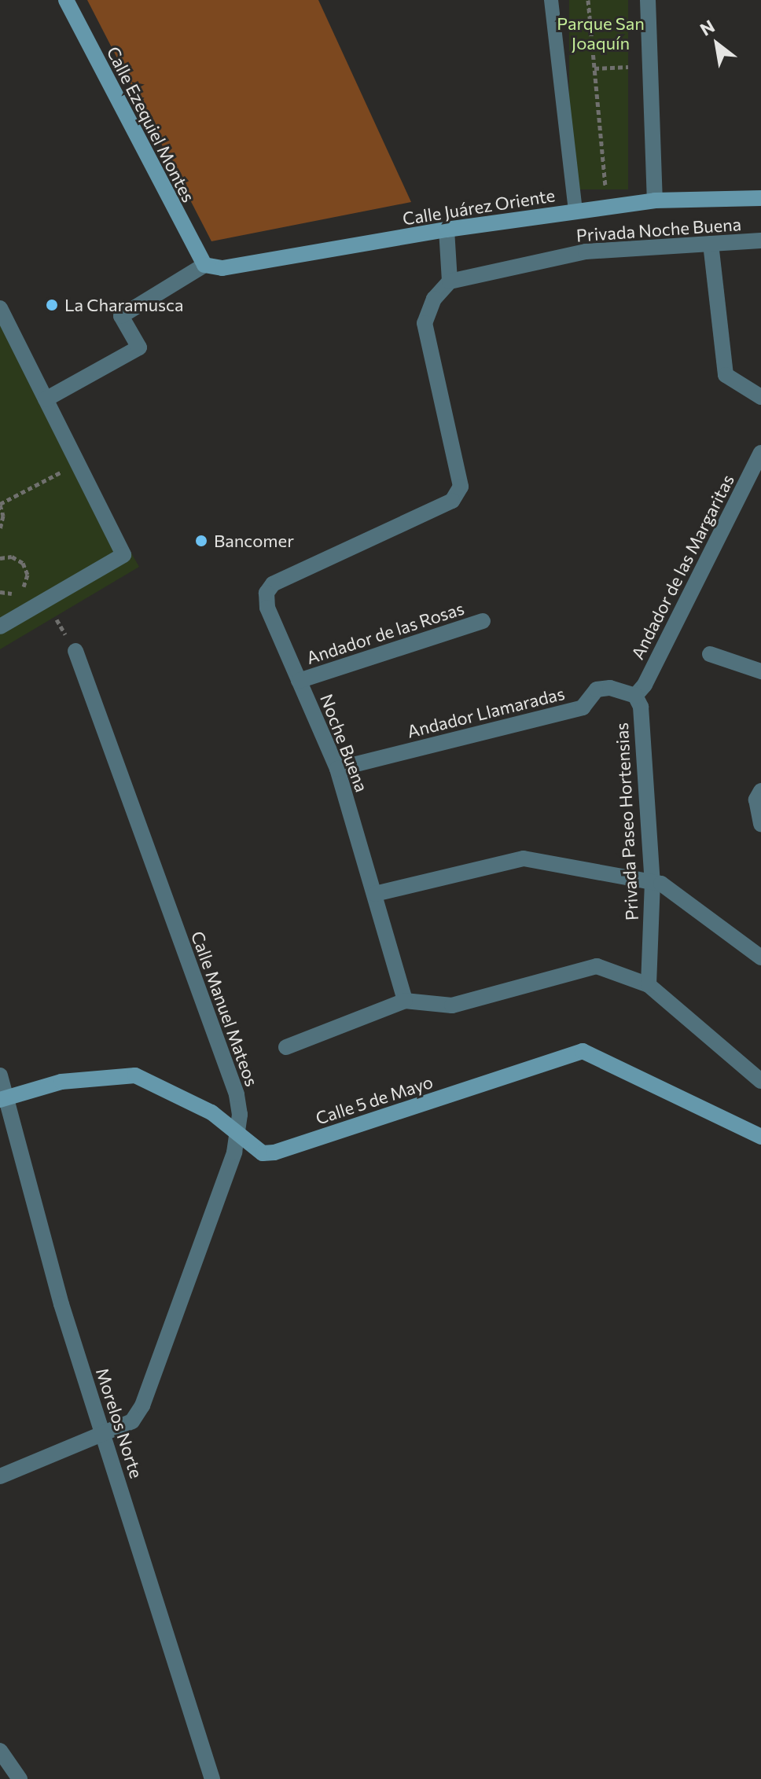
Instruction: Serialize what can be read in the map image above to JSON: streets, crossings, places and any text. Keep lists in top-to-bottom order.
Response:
{
  "streets": {
    "street": [
      "Calle Ezequiel Montes",
      "Calle Juárez Oriente",
      "Privada Noche Buena",
      "Andador de las Margaritas",
      "Andador de las Rosas",
      "Andador Llamaradas",
      "Noche Buena",
      "Privada Paseo Hortensias",
      "Calle Manuel Mateos",
      "Calle 5 de Mayo",
      "Morelos Norte"
    ]
  },
  "crossings": [
    ["Calle Ezequiel Montes", "Calle Juárez Oriente"],
    ["Privada Noche Buena", "Noche Buena"],
    ["Andador de las Margaritas", "Andador Llamaradas"],
    ["Andador de las Margaritas", "Privada Paseo Hortensias"],
    ["Andador de las Rosas", "Noche Buena"],
    ["Andador Llamaradas", "Noche Buena"],
    ["Andador Llamaradas", "Privada Paseo Hortensias"],
    ["Calle Manuel Mateos", "Calle 5 de Mayo"],
    ["Calle Manuel Mateos", "Morelos Norte"],
    ["Calle 5 de Mayo", "Morelos Norte"]
  ],
  "parks": ["Parque San Joaquín"],
  "places": ["La Charamusca", "Bancomer"],
  "north": "top left"
}
